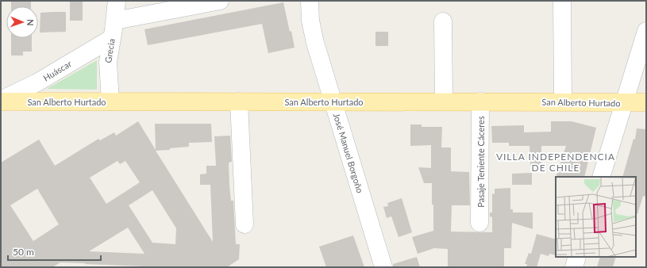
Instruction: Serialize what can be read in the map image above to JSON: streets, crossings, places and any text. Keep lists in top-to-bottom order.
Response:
{
  "streets": {
    "main road": ["San Alberto Hurtado"],
    "street": [
      "Grecia",
      "Huáscar",
      "José Manuel Borgoño",
      "Pasaje Teniente Cáceres"
    ]
  },
  "crossings": [
    ["Grecia", "Huáscar"],
    ["Grecia", "San Alberto Hurtado"],
    ["Huáscar", "San Alberto Hurtado"],
    ["San Alberto Hurtado", "José Manuel Borgoño"],
    ["San Alberto Hurtado", "Pasaje Teniente Cáceres"]
  ],
  "districts": ["VILLA INDEPENDENCIA DE CHILE"],
  "scale_bar": "50 m",
  "north": "right"
}
